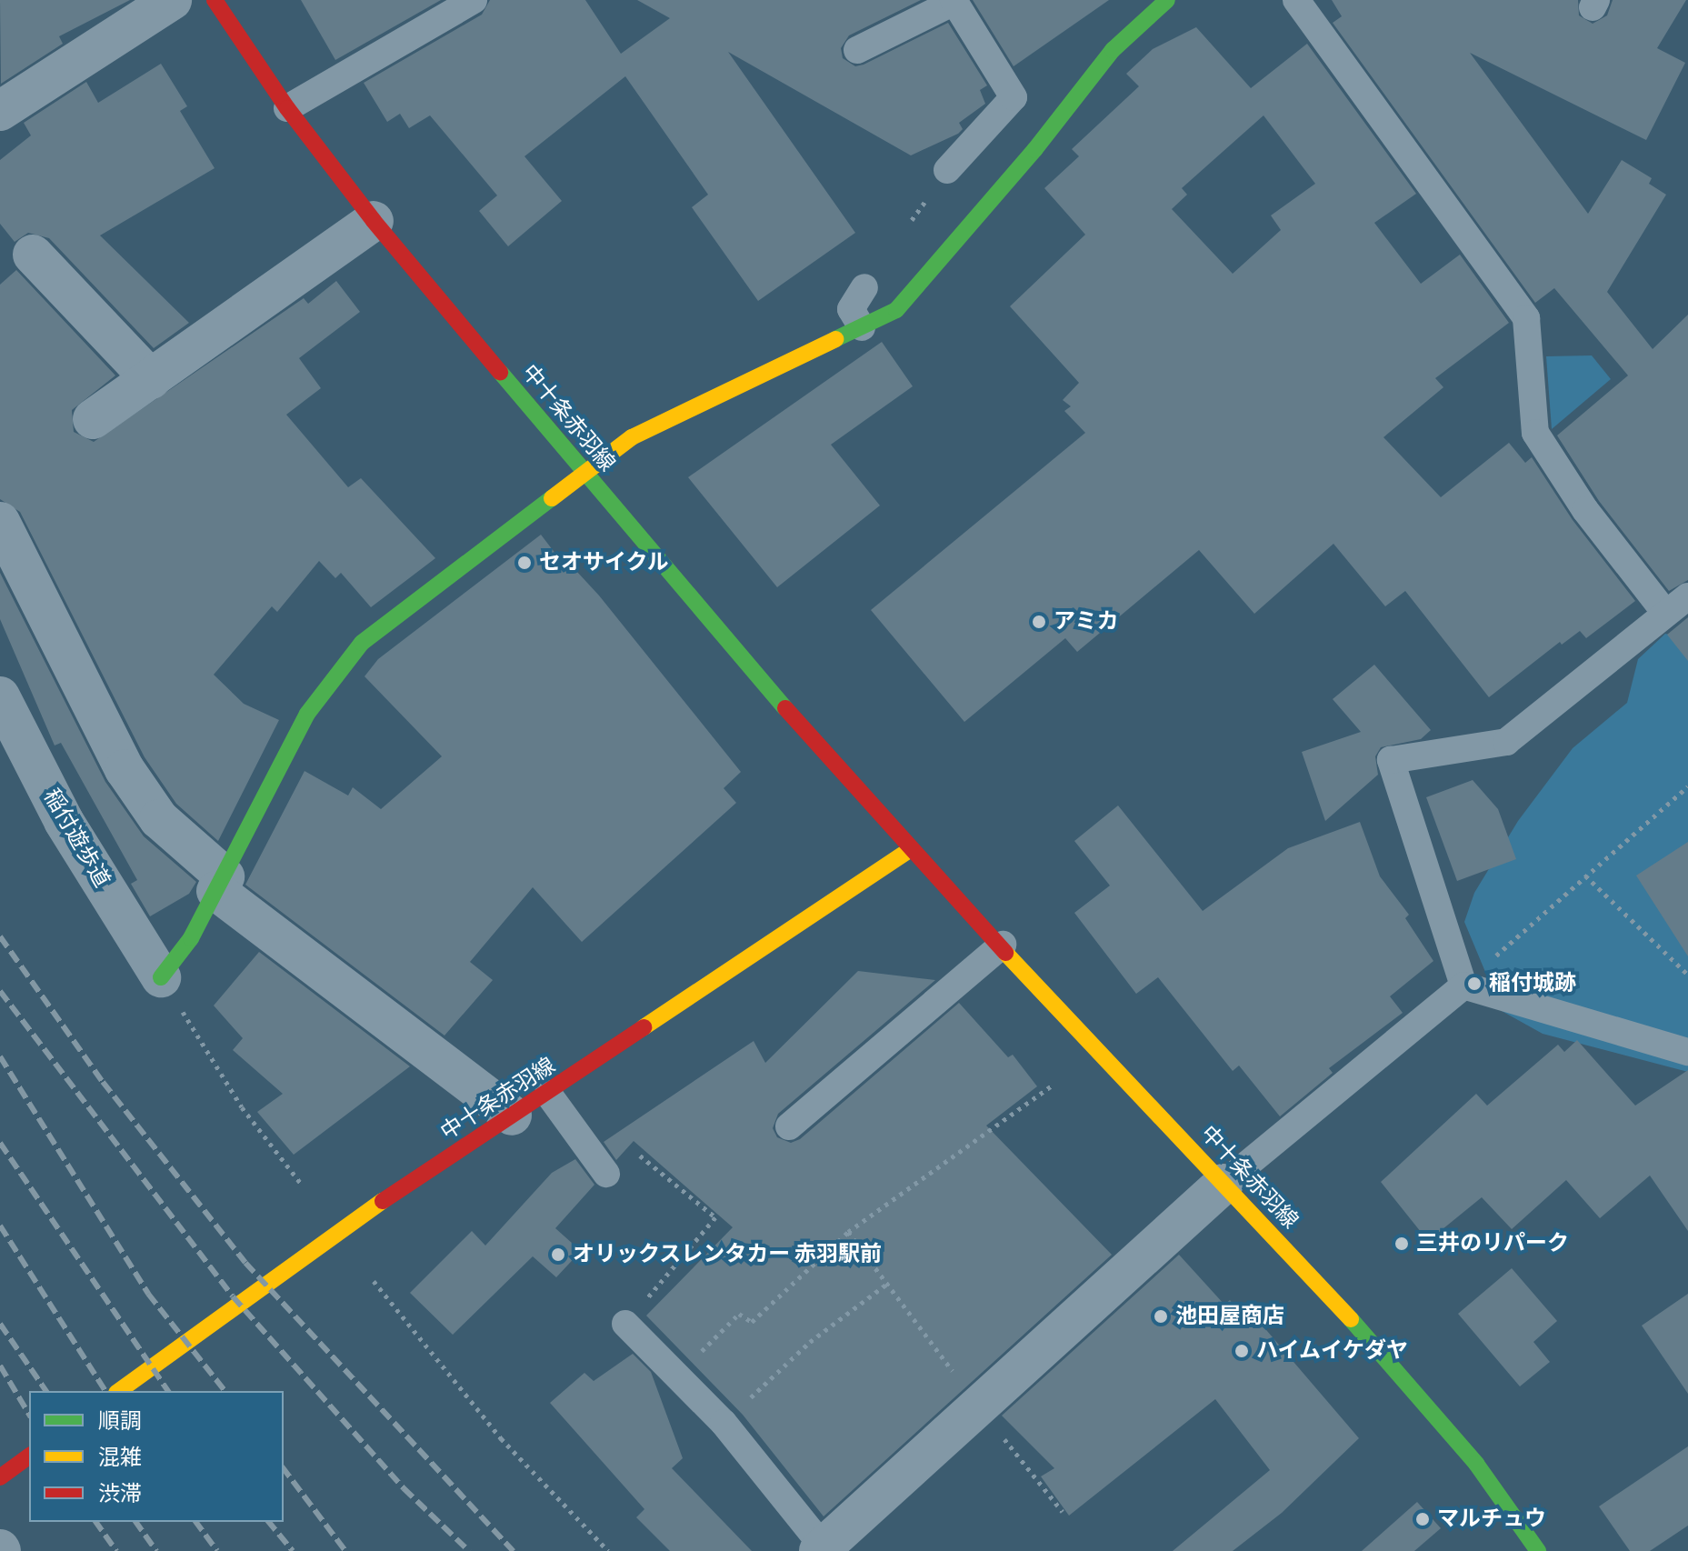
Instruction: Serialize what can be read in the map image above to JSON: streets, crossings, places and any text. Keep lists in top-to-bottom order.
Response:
{
  "streets": {
    "main road": ["中十条赤羽線"],
    "street": ["稲付遊歩道"]
  },
  "places": [
    "セオサイクル",
    "アミカ",
    "稲付城跡",
    "三井のリパーク",
    "オリックスレンタカー 赤羽駅前",
    "池田屋商店",
    "ハイムイケダヤ",
    "マルチュウ"
  ],
  "legend": ["順調", "混雑", "渋滞"]
}
